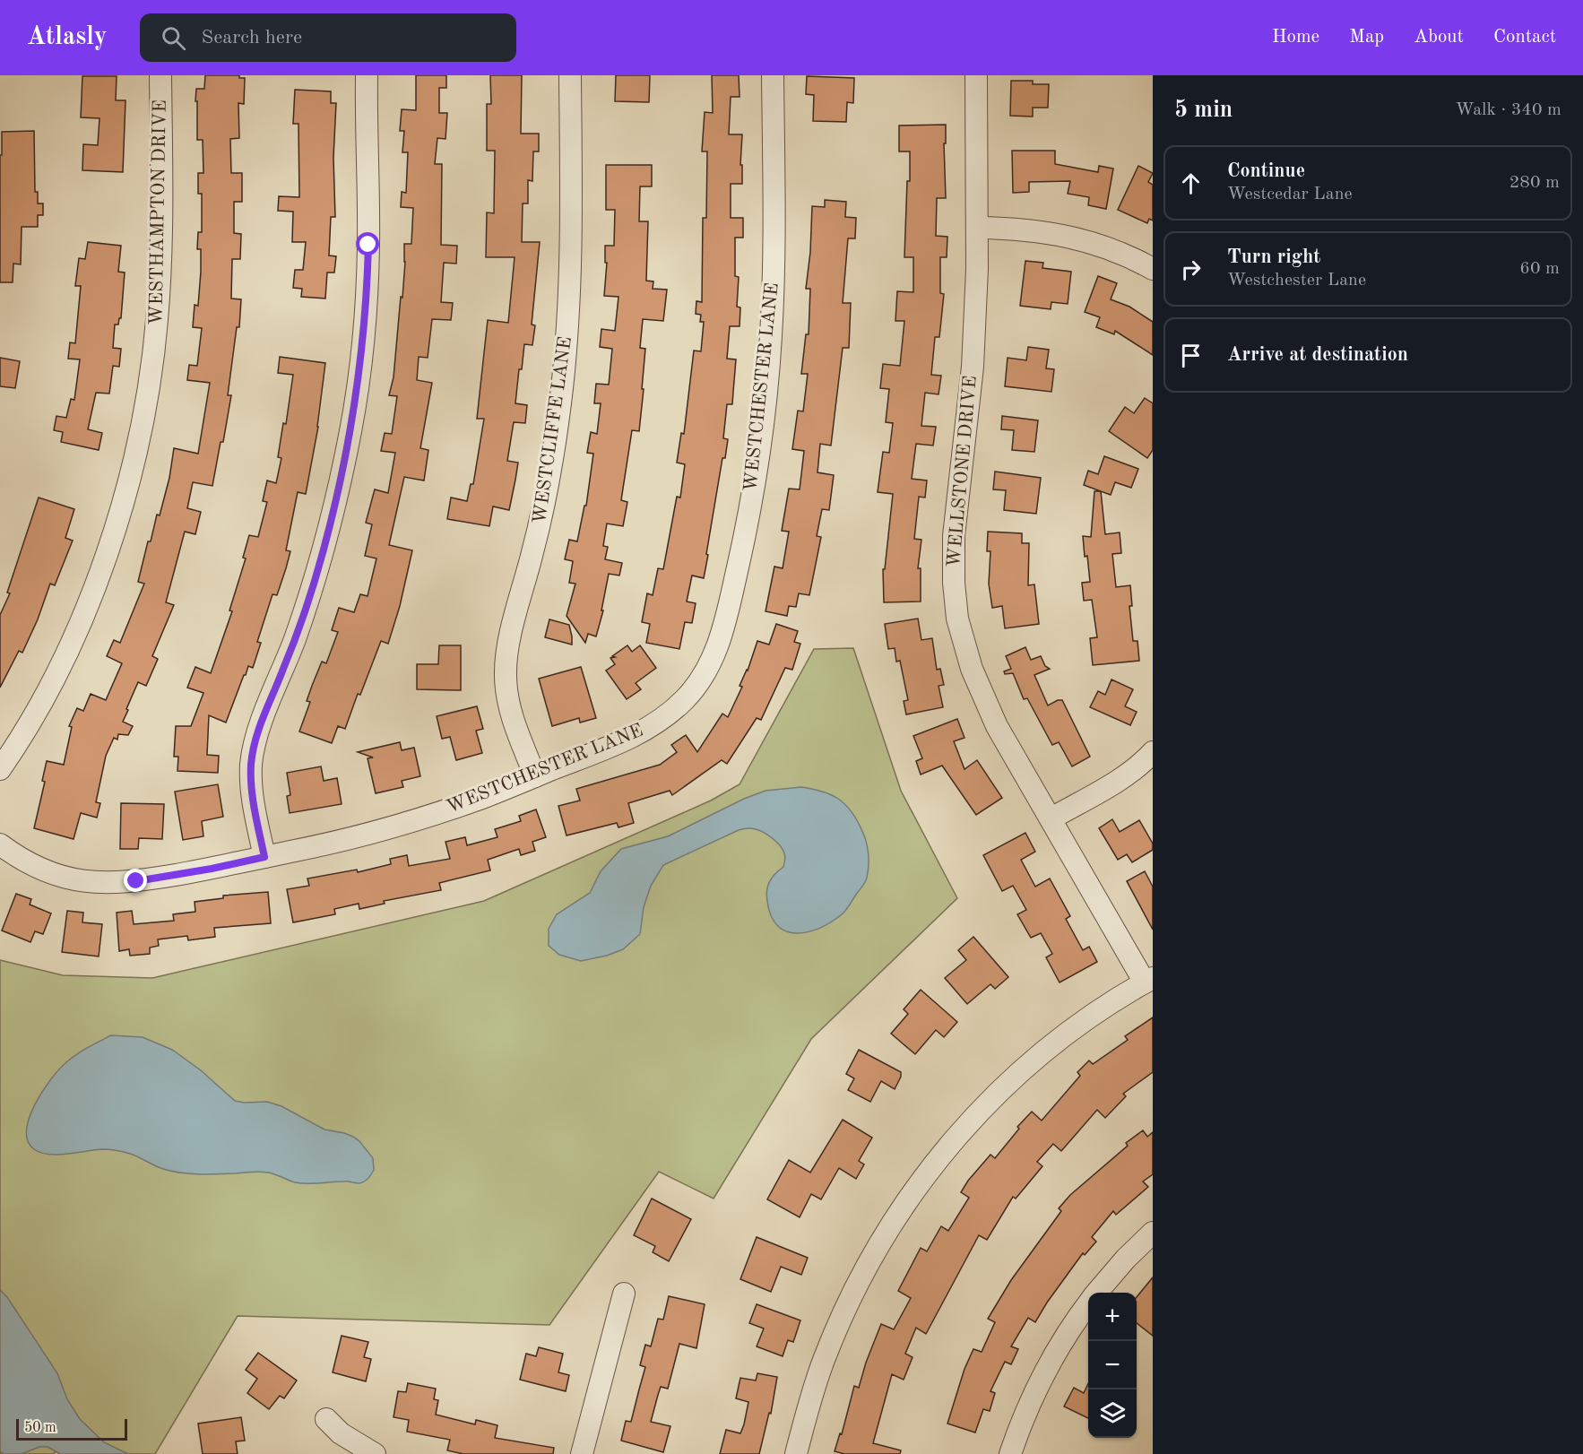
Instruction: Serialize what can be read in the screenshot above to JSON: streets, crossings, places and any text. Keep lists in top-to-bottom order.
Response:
{
  "streets": {
    "street": [
      "WESTHAMPTON DRIVE",
      "WESTCHESTER LANE",
      "WESTCLIFFE LANE",
      "WELLSTONE DRIVE"
    ]
  },
  "crossings": [
    ["WESTCHESTER LANE", "WESTCLIFFE LANE"]
  ],
  "scale_bar": "50 m",
  "page": {
    "header": "Atlasly",
    "search": "Search here",
    "nav": [
      "Home",
      "Map",
      "About",
      "Contact"
    ],
    "heading": ["5 min", "Walk · 340 m"],
    "list": [
      ["Continue", "Westcedar Lane", "280 m"],
      ["Turn right", "Westchester Lane", "60 m"],
      "Arrive at destination"
    ],
    "map_buttons": ["+", "−"],
    "scale": "50 m"
  }
}
